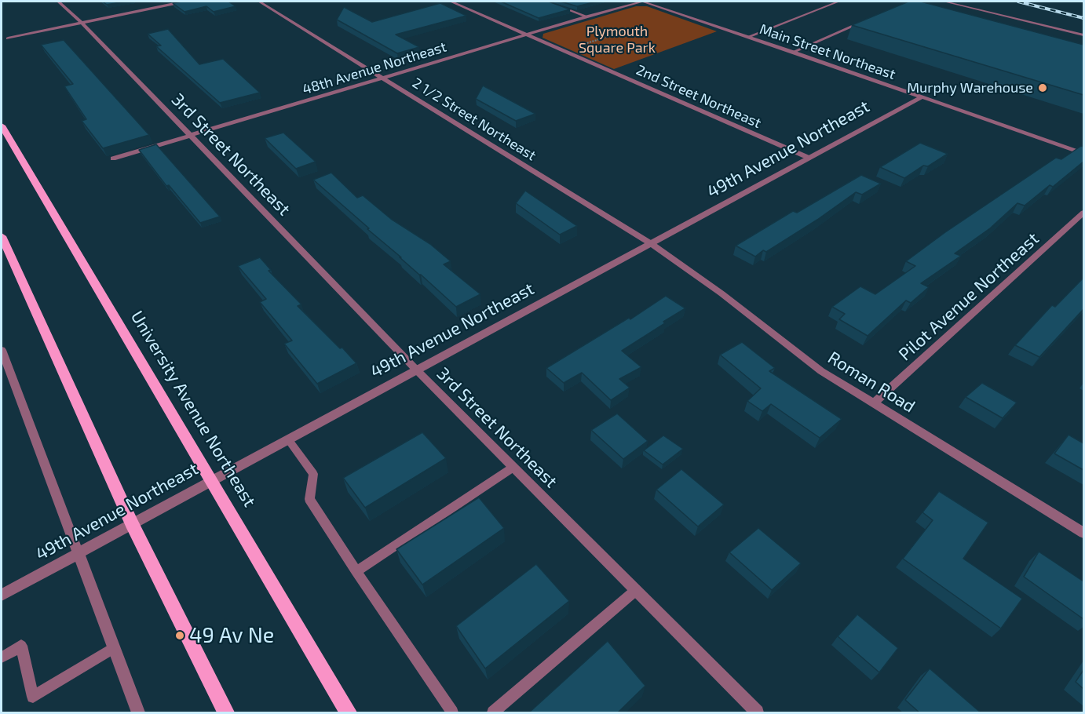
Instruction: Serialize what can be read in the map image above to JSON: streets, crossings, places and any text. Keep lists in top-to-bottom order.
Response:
{
  "streets": {
    "main road": ["University Avenue Northeast"],
    "street": [
      "Main Street Northeast",
      "48th Avenue Northeast",
      "2nd Street Northeast",
      "2 1/2 Street Northeast",
      "49th Avenue Northeast",
      "3rd Street Northeast",
      "Pilot Avenue Northeast",
      "Roman Road"
    ]
  },
  "crossings": [
    ["Main Street Northeast", "48th Avenue Northeast"],
    ["Main Street Northeast", "49th Avenue Northeast"],
    ["48th Avenue Northeast", "2nd Street Northeast"],
    ["48th Avenue Northeast", "2 1/2 Street Northeast"],
    ["48th Avenue Northeast", "3rd Street Northeast"],
    ["2nd Street Northeast", "49th Avenue Northeast"],
    ["2 1/2 Street Northeast", "49th Avenue Northeast"],
    ["2 1/2 Street Northeast", "Roman Road"],
    ["49th Avenue Northeast", "3rd Street Northeast"],
    ["49th Avenue Northeast", "Roman Road"],
    ["49th Avenue Northeast", "University Avenue Northeast"],
    ["Pilot Avenue Northeast", "Roman Road"]
  ],
  "parks": ["Plymouth Square Park"],
  "places": ["Murphy Warehouse", "49 Av Ne"]
}
